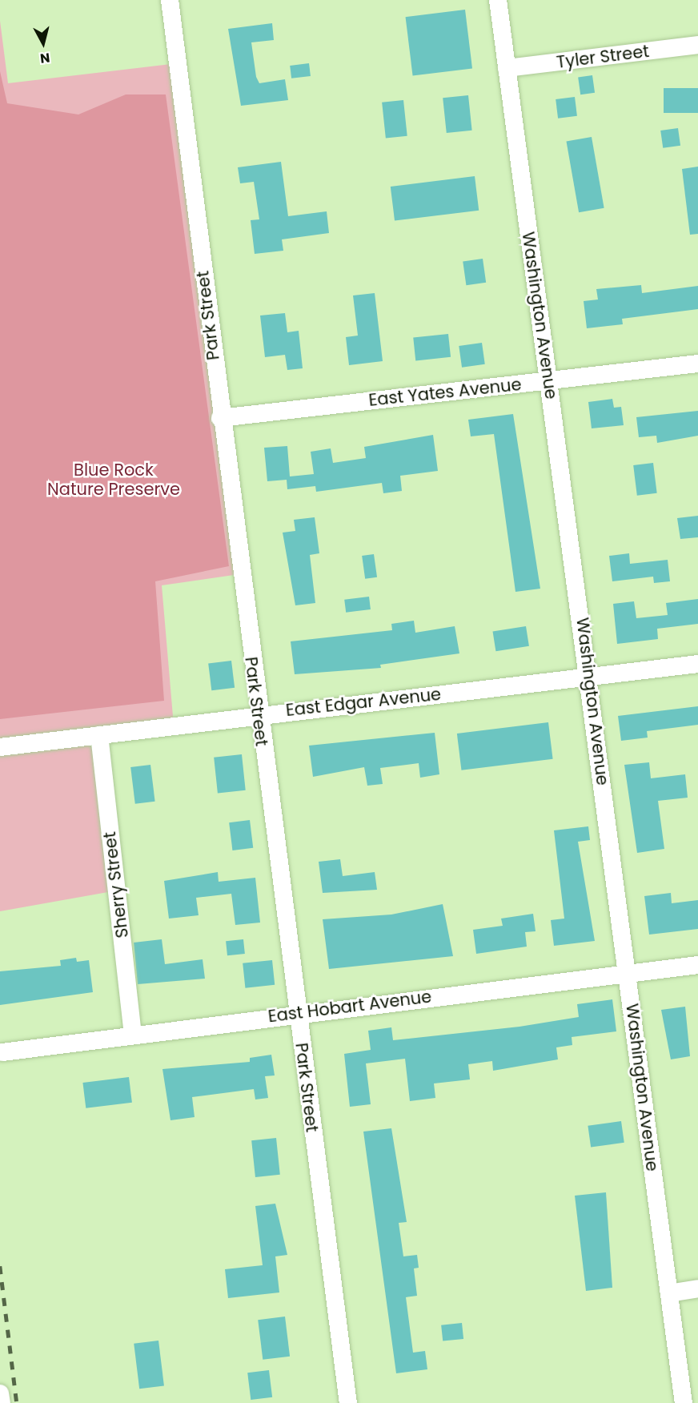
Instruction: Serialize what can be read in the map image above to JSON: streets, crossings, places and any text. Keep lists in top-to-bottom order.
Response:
{
  "streets": {
    "street": [
      "Tyler Street",
      "Park Street",
      "Washington Avenue",
      "East Yates Avenue",
      "East Edgar Avenue",
      "Sherry Street",
      "East Hobart Avenue"
    ]
  },
  "crossings": [
    ["Tyler Street", "Washington Avenue"],
    ["Park Street", "East Yates Avenue"],
    ["Park Street", "East Edgar Avenue"],
    ["Park Street", "East Hobart Avenue"],
    ["Washington Avenue", "East Yates Avenue"],
    ["Washington Avenue", "East Edgar Avenue"],
    ["Washington Avenue", "East Hobart Avenue"],
    ["East Edgar Avenue", "Sherry Street"],
    ["Sherry Street", "East Hobart Avenue"]
  ],
  "parks": ["Blue Rock Nature Preserve"],
  "north": "bottom"
}
